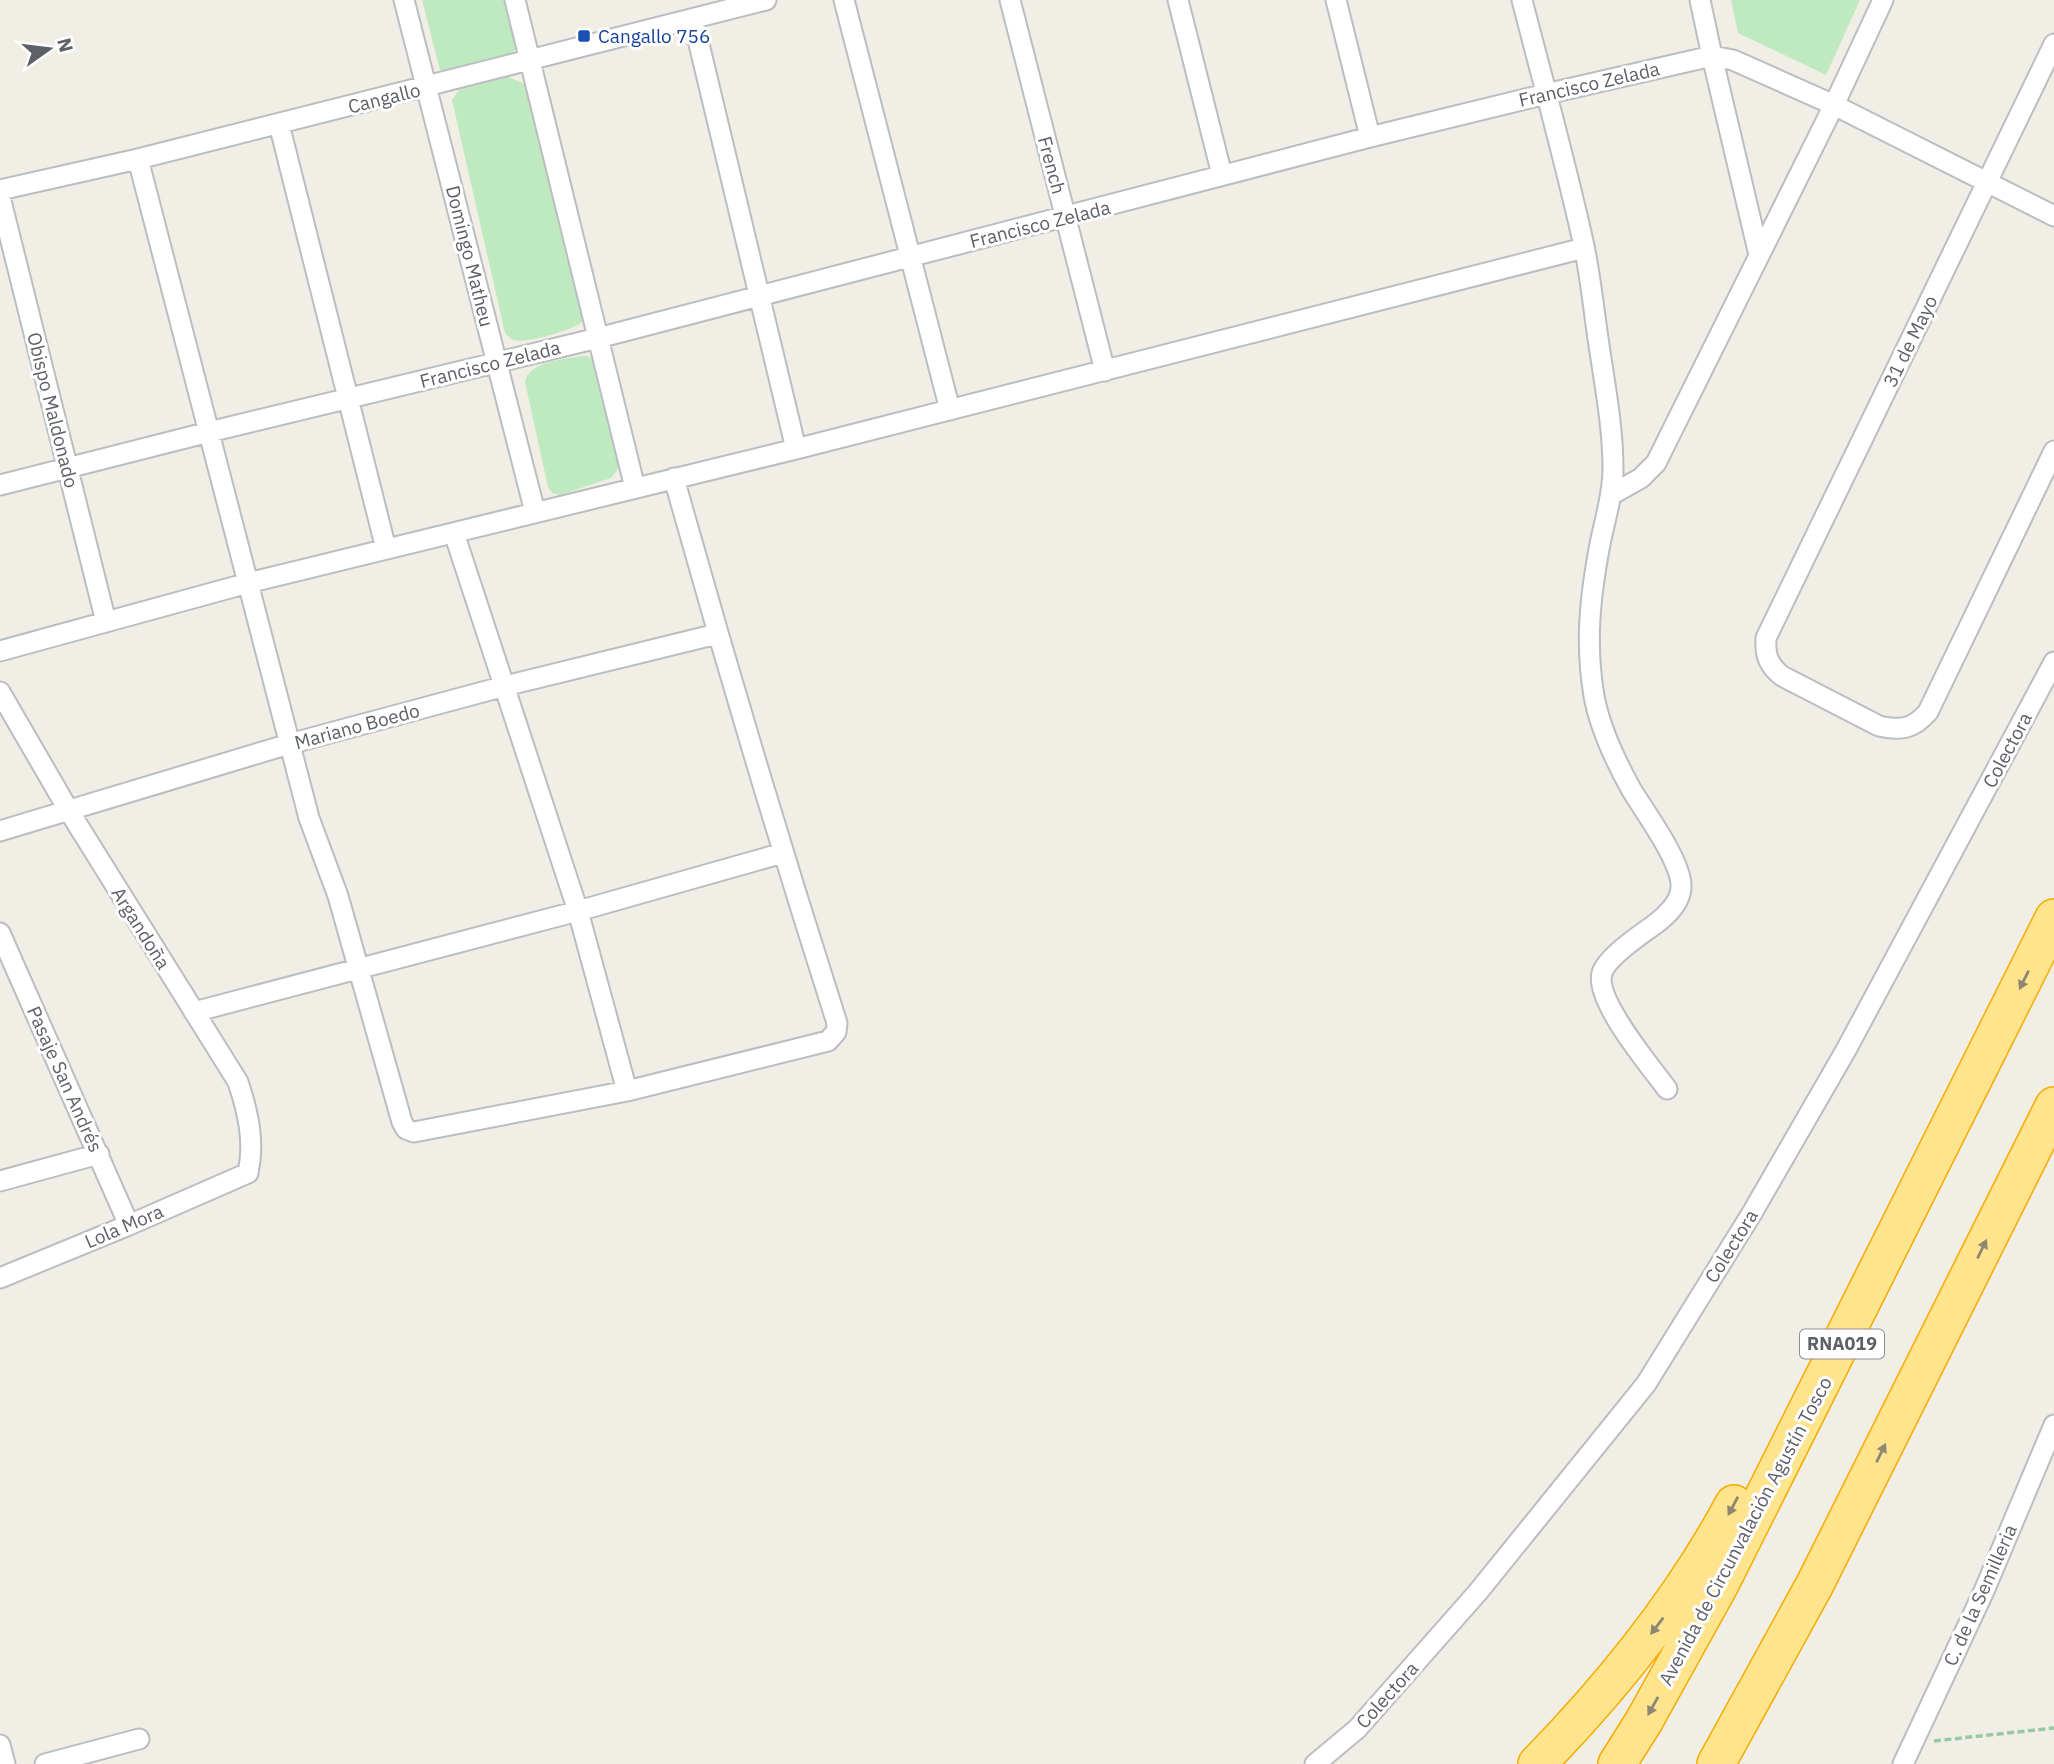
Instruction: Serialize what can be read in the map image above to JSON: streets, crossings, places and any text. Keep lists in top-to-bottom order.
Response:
{
  "streets": {
    "highway": ["RNA019", "Avenida de Circunvalación Agustín Tosco"],
    "street": [
      "Francisco Zelada",
      "Cangallo",
      "French",
      "Domingo Matheu",
      "31 de Mayo",
      "Obispo Maldonado",
      "Mariano Boedo",
      "Colectora",
      "Argandoña",
      "Pasaje San Andrés",
      "Lola Mora",
      "C. de la Semilleria"
    ]
  },
  "crossings": [
    ["Francisco Zelada", "French"],
    ["Francisco Zelada", "Domingo Matheu"],
    ["Francisco Zelada", "31 de Mayo"],
    ["Francisco Zelada", "Obispo Maldonado"],
    ["Cangallo", "Domingo Matheu"],
    ["Mariano Boedo", "Argandoña"],
    ["Argandoña", "Lola Mora"],
    ["Pasaje San Andrés", "Lola Mora"]
  ],
  "places": {
    "transit": ["Cangallo 756"]
  },
  "north": "right"
}
